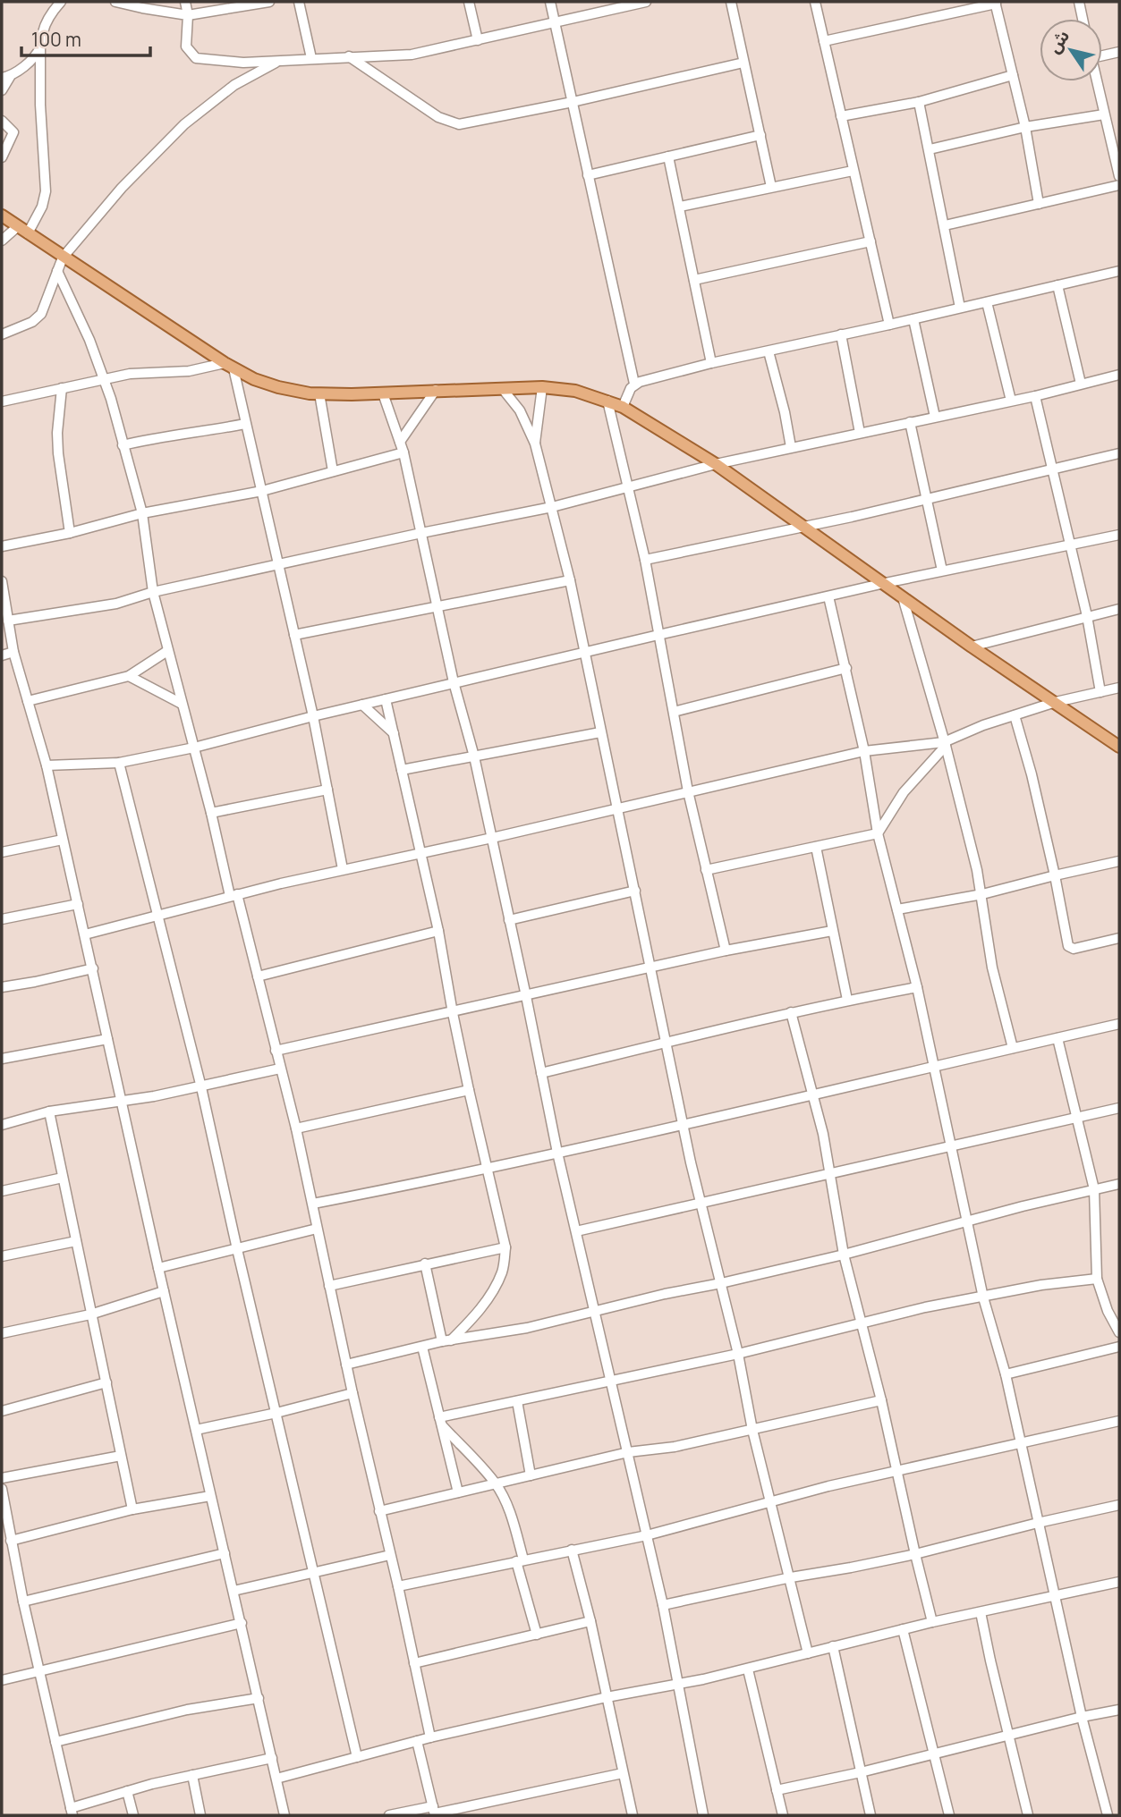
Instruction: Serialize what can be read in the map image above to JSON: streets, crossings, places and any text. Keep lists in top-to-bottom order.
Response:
{
  "scale_bar": "100 m",
  "north": "top left"
}
